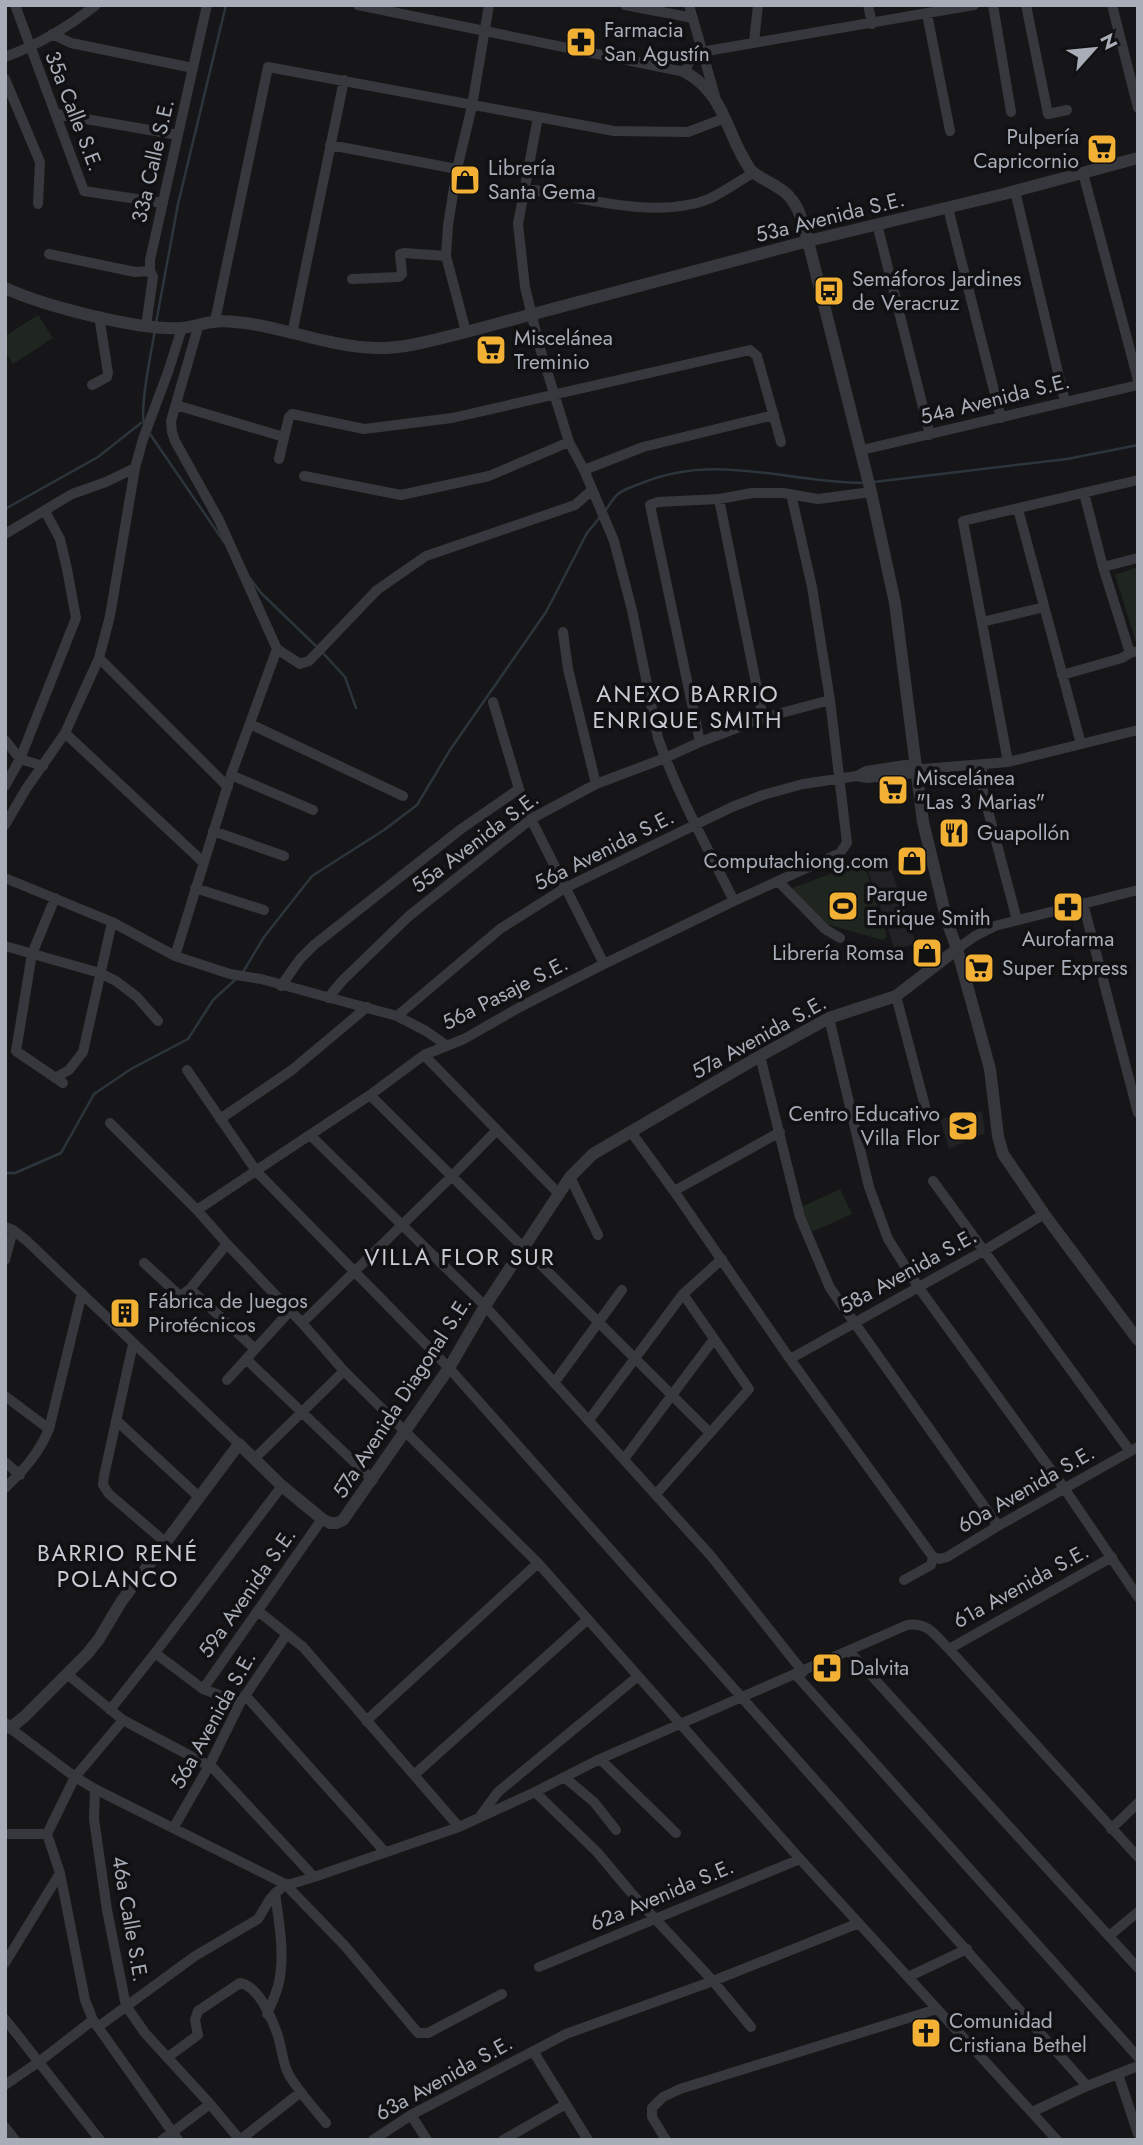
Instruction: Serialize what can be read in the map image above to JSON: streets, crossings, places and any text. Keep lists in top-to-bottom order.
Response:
{
  "streets": {
    "street": [
      "35a Calle S.E.",
      "33a Calle S.E.",
      "53a Avenida S.E.",
      "54a Avenida S.E.",
      "55a Avenida S.E.",
      "56a Avenida S.E.",
      "56a Pasaje S.E.",
      "57a Avenida S.E.",
      "58a Avenida S.E.",
      "57a Avenida Diagonal S.E.",
      "60a Avenida S.E.",
      "61a Avenida S.E.",
      "59a Avenida S.E.",
      "62a Avenida S.E.",
      "46a Calle S.E.",
      "63a Avenida S.E."
    ]
  },
  "crossings": [
    ["35a Calle S.E.", "33a Calle S.E."],
    ["33a Calle S.E.", "53a Avenida S.E."],
    ["56a Avenida S.E.", "56a Pasaje S.E."],
    ["57a Avenida S.E.", "57a Avenida Diagonal S.E."],
    ["57a Avenida Diagonal S.E.", "59a Avenida S.E."]
  ],
  "districts": ["ANEXO BARRIO ENRIQUE SMITH", "VILLA FLOR SUR", "BARRIO RENÉ POLANCO"],
  "places": {
    "pharmacy": ["Farmacia San Agustín", "Aurofarma", "Dalvita"],
    "supermarket": [
      "Pulpería Capricornio",
      "Miscelánea Treminio",
      "Miscelánea \"Las 3 Marias\"",
      "Super Express"
    ],
    "shop": ["Librería Santa Gema", "Computachiong.com", "Librería Romsa"],
    "bus stop": ["Semáforos Jardines de Veracruz"],
    "restaurant": ["Guapollón"],
    "sports": ["Parque Enrique Smith"],
    "school or university": ["Centro Educativo Villa Flor"],
    "building": ["Fábrica de Juegos Pirotécnicos"],
    "church": ["Comunidad Cristiana Bethel"]
  },
  "north": "top right"
}
